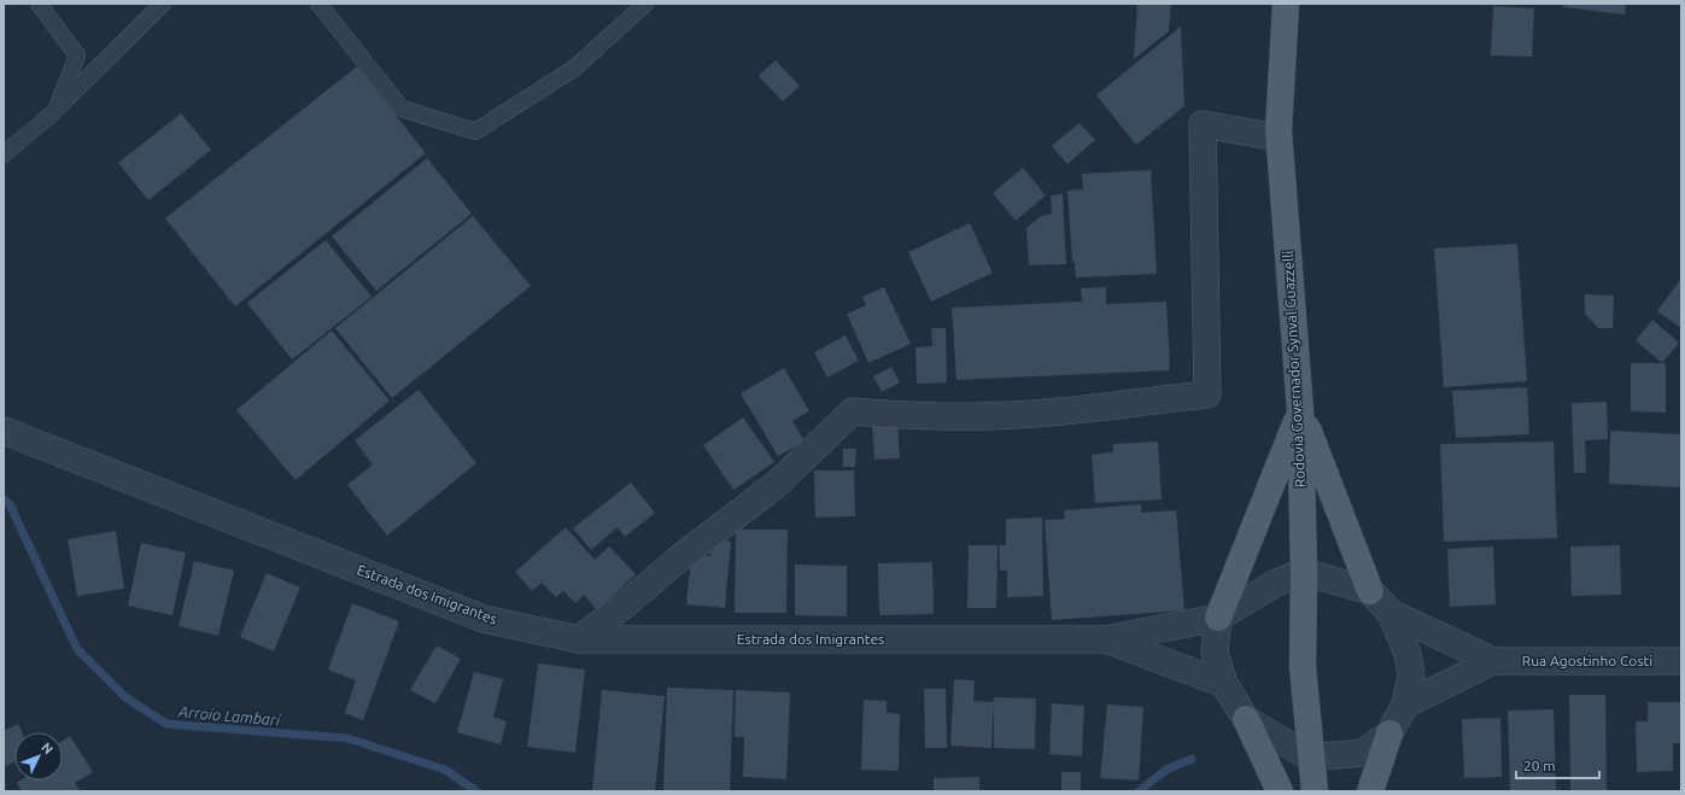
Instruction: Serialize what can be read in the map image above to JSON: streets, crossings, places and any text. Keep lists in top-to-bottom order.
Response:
{
  "streets": {
    "main road": ["Rodovia Governador Synval Guazzelli"],
    "street": ["Estrada dos Imigrantes", "Rua Agostinho Costi"]
  },
  "water": ["Arroio Lambari"],
  "scale_bar": "20 m",
  "north": "top right"
}
